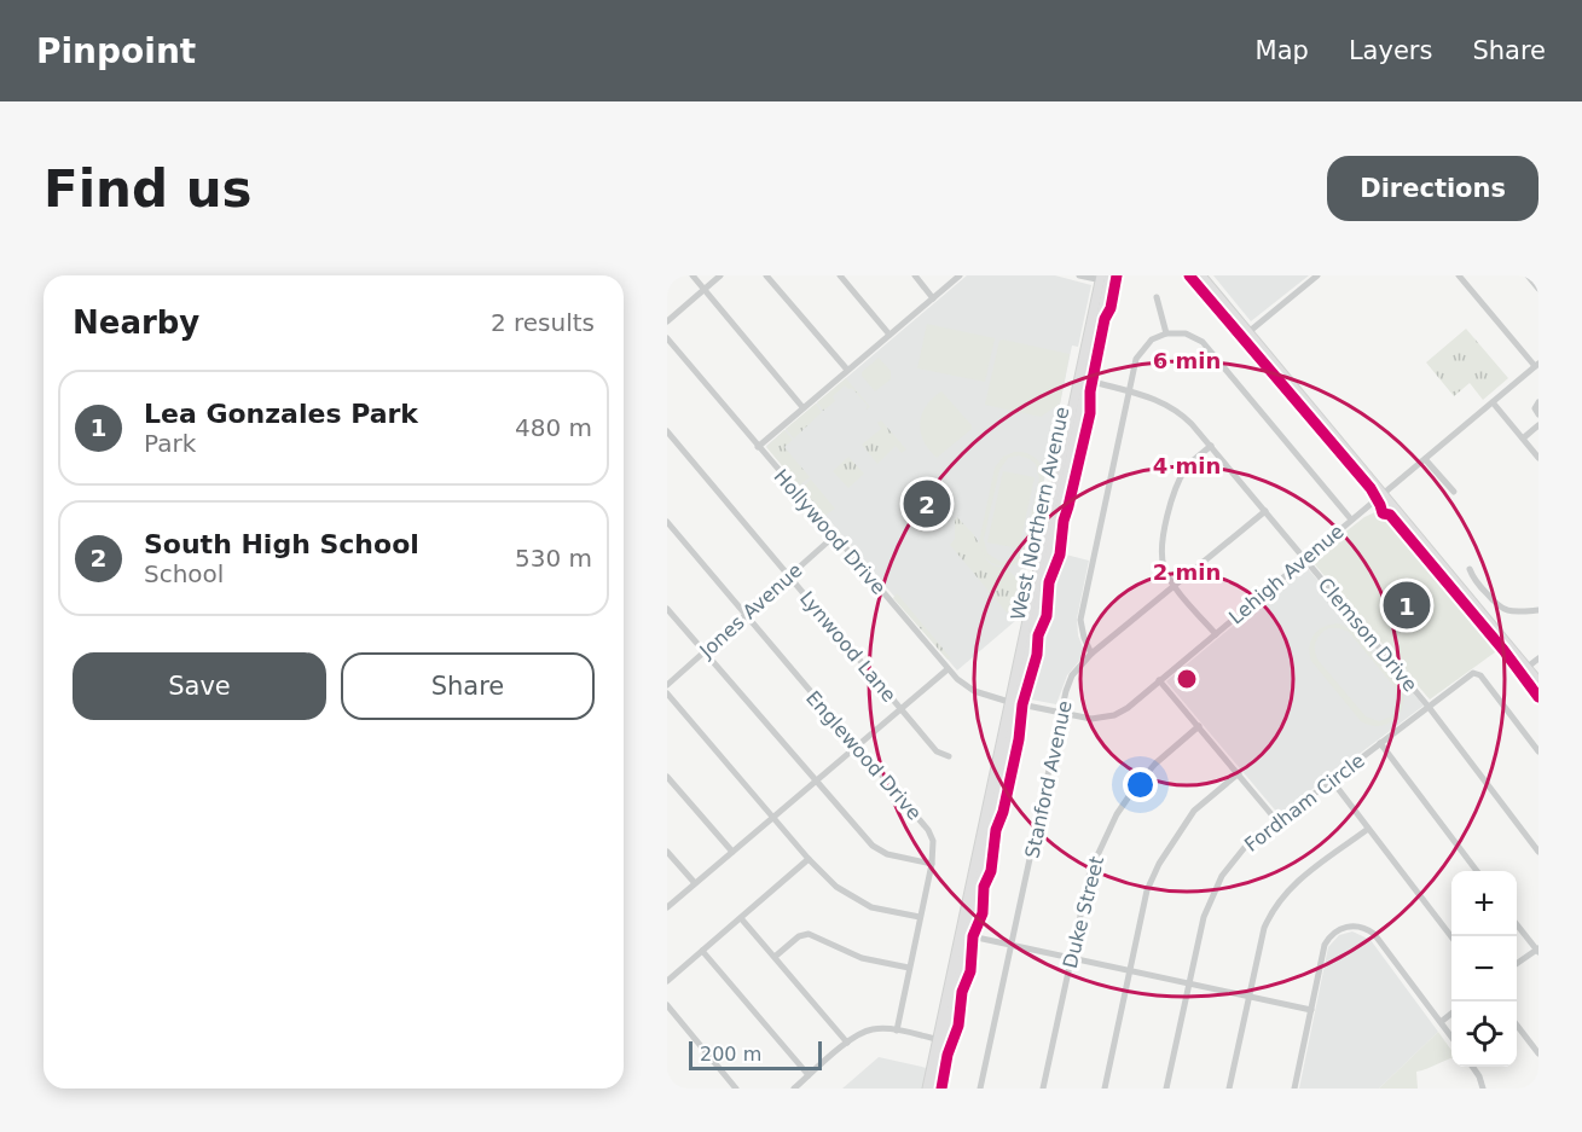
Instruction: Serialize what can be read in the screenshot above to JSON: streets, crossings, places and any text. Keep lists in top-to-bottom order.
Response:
{
  "streets": {
    "main road": ["West Northern Avenue"],
    "street": [
      "Hollywood Drive",
      "Lehigh Avenue",
      "Jones Avenue",
      "Clemson Drive",
      "Lynwood Lane",
      "Englewood Drive",
      "Stanford Avenue",
      "Fordham Circle",
      "Duke Street"
    ]
  },
  "crossings": [
    ["West Northern Avenue", "Hollywood Drive"],
    ["West Northern Avenue", "Lehigh Avenue"],
    ["West Northern Avenue", "Clemson Drive"],
    ["Hollywood Drive", "Lehigh Avenue"],
    ["Hollywood Drive", "Jones Avenue"],
    ["Lehigh Avenue", "Clemson Drive"],
    ["Lehigh Avenue", "Stanford Avenue"],
    ["Jones Avenue", "Lynwood Lane"],
    ["Jones Avenue", "Englewood Drive"],
    ["Clemson Drive", "Stanford Avenue"],
    ["Clemson Drive", "Fordham Circle"]
  ],
  "scale_bar": "200 m",
  "page": {
    "header": "Pinpoint",
    "nav": ["Map", "Layers", "Share"],
    "buttons": [
      "Directions",
      ["Save", "Share"]
    ],
    "title": "Find us",
    "heading": ["Nearby", "2 results"],
    "list": [
      {
        "mark": "1",
        "name": "Lea Gonzales Park",
        "note": "Park",
        "value": "480 m"
      },
      {
        "mark": "2",
        "name": "South High School",
        "note": "School",
        "value": "530 m"
      }
    ],
    "pins": ["2", "1"],
    "map_buttons": ["+", "−"],
    "scale": "200 m"
  },
  "rings": ["6 min", "4 min", "2 min"]
}
